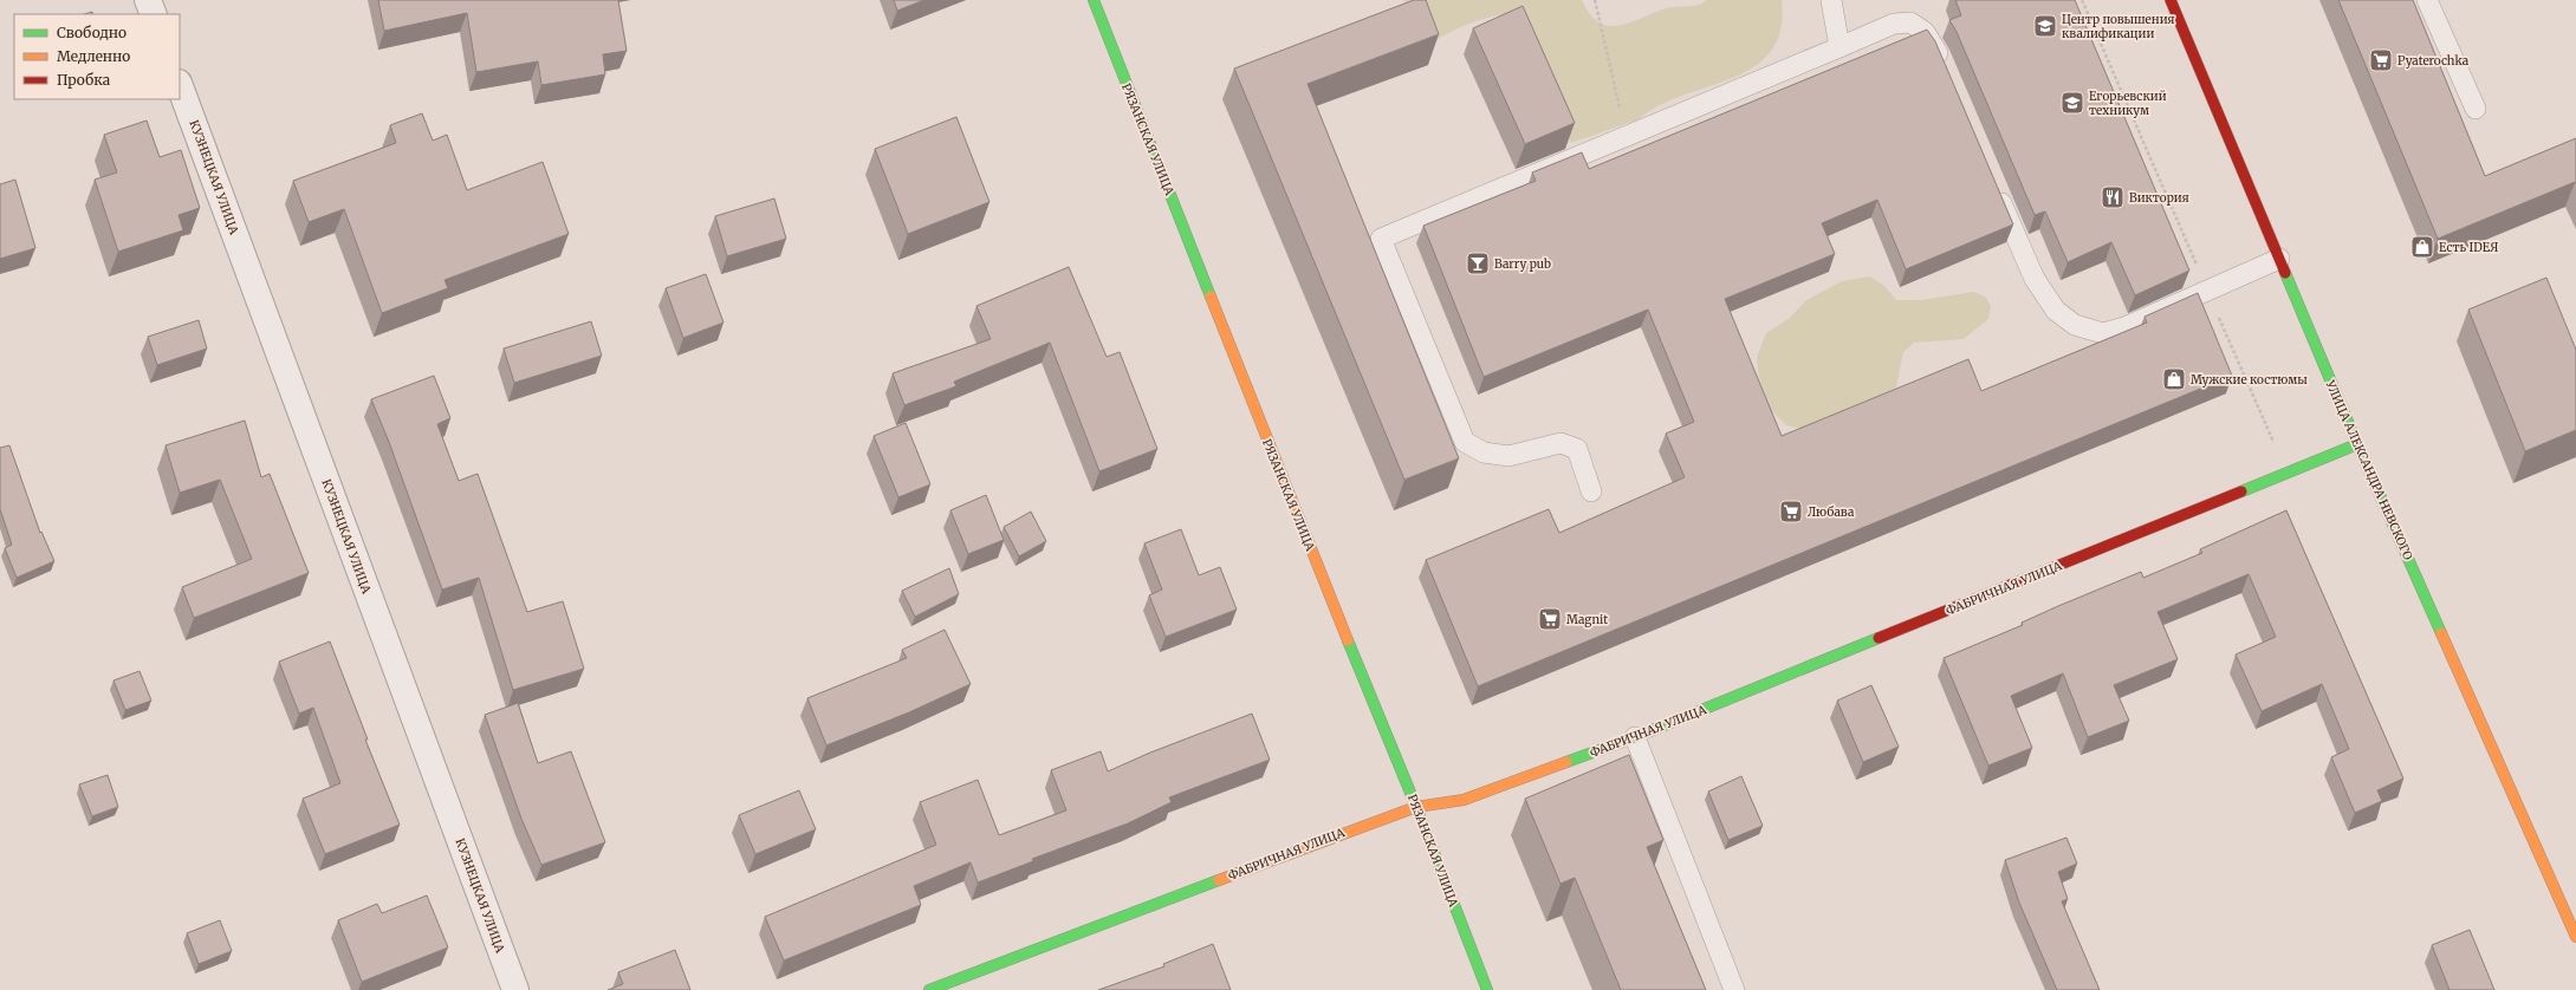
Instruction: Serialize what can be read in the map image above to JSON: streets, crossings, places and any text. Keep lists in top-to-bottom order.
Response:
{
  "streets": {
    "street": [
      "РЯЗАНСКАЯ УЛИЦА",
      "КУЗНЕЦКАЯ УЛИЦА",
      "УЛИЦА АЛЕКСАНДРА НЕВСКОГО",
      "ФАБРИЧНАЯ УЛИЦА"
    ]
  },
  "crossings": [
    ["РЯЗАНСКАЯ УЛИЦА", "ФАБРИЧНАЯ УЛИЦА"],
    ["УЛИЦА АЛЕКСАНДРА НЕВСКОГО", "ФАБРИЧНАЯ УЛИЦА"]
  ],
  "places": {
    "school or university": ["Центр повышения квалификации", "Егорьевский техникум"],
    "supermarket": ["Pyaterochka", "Любава", "Magnit"],
    "restaurant": ["Виктория"],
    "shop": ["Есть IDЕЯ", "Мужские костюмы"],
    "bar": ["Barry pub"]
  },
  "legend": ["Свободно", "Медленно", "Пробка"]
}
